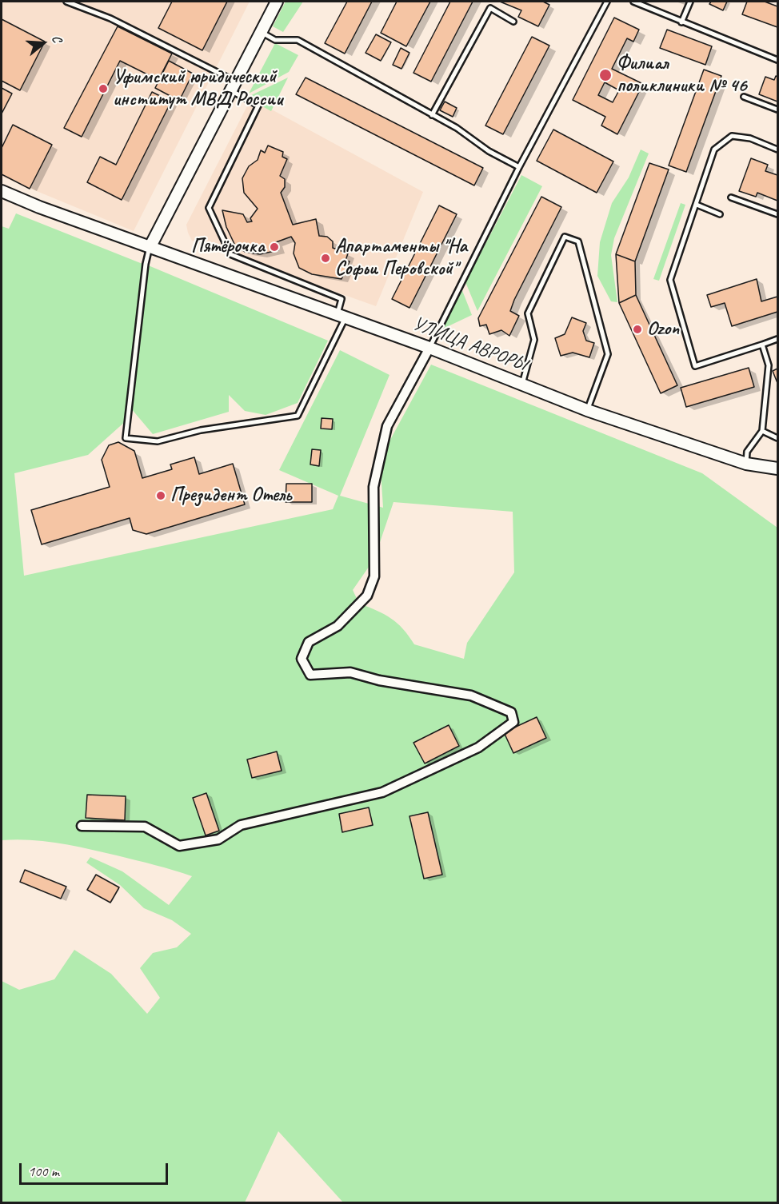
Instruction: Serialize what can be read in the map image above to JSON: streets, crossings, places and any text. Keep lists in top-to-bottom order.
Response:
{
  "streets": {
    "street": ["УЛИЦА АВРОРЫ"]
  },
  "places": [
    "Филиал поликлиники № 46",
    "Уфимский юридический институт МВД России",
    "Пятёрочка",
    "Апартаменты \"На Софьи Перовской\"",
    "Ozon",
    "Президент Отель"
  ],
  "scale_bar": "100 m",
  "north": "right"
}
